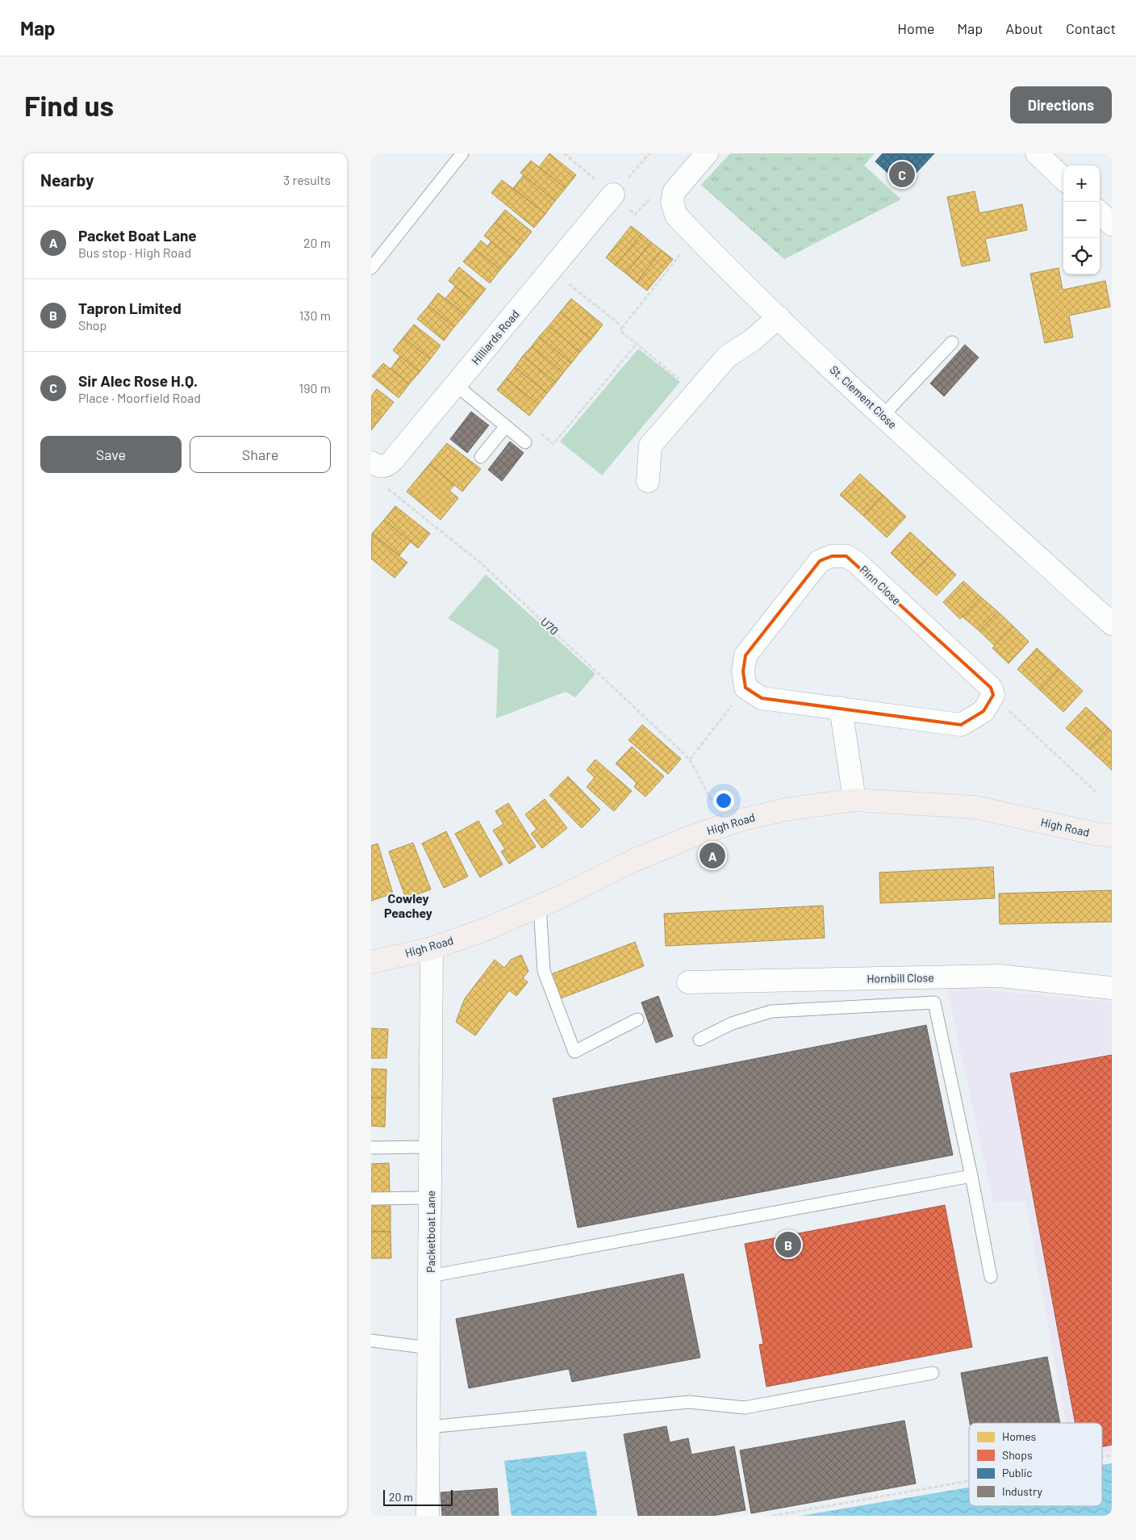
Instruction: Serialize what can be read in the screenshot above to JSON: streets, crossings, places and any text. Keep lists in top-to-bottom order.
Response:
{
  "streets": {
    "main road": ["High Road"],
    "street": [
      "Hilliards Road",
      "St. Clement Close",
      "Pinn Close",
      "Hornbill Close",
      "Packetboat Lane"
    ],
    "path": ["U70"]
  },
  "crossings": [
    ["Hilliards Road", "U70"],
    ["High Road", "Packetboat Lane"]
  ],
  "districts": ["Cowley Peachey"],
  "legend": [
    "Homes",
    "Shops",
    "Public",
    "Industry"
  ],
  "scale_bar": "20 m",
  "page": {
    "header": "Map",
    "nav": [
      "Home",
      "Map",
      "About",
      "Contact"
    ],
    "buttons": [
      "Directions",
      ["Save", "Share"]
    ],
    "title": "Find us",
    "heading": ["Nearby", "3 results"],
    "pins": ["C", "A", "B"],
    "map_buttons": ["+", "−"],
    "list": [
      {
        "mark": "A",
        "name": "Packet Boat Lane",
        "note": "Bus stop · High Road",
        "value": "20 m"
      },
      {
        "mark": "B",
        "name": "Tapron Limited",
        "note": "Shop",
        "value": "130 m"
      },
      {
        "mark": "C",
        "name": "Sir Alec Rose H.Q.",
        "note": "Place · Moorfield Road",
        "value": "190 m"
      }
    ],
    "scale": "20 m"
  }
}
